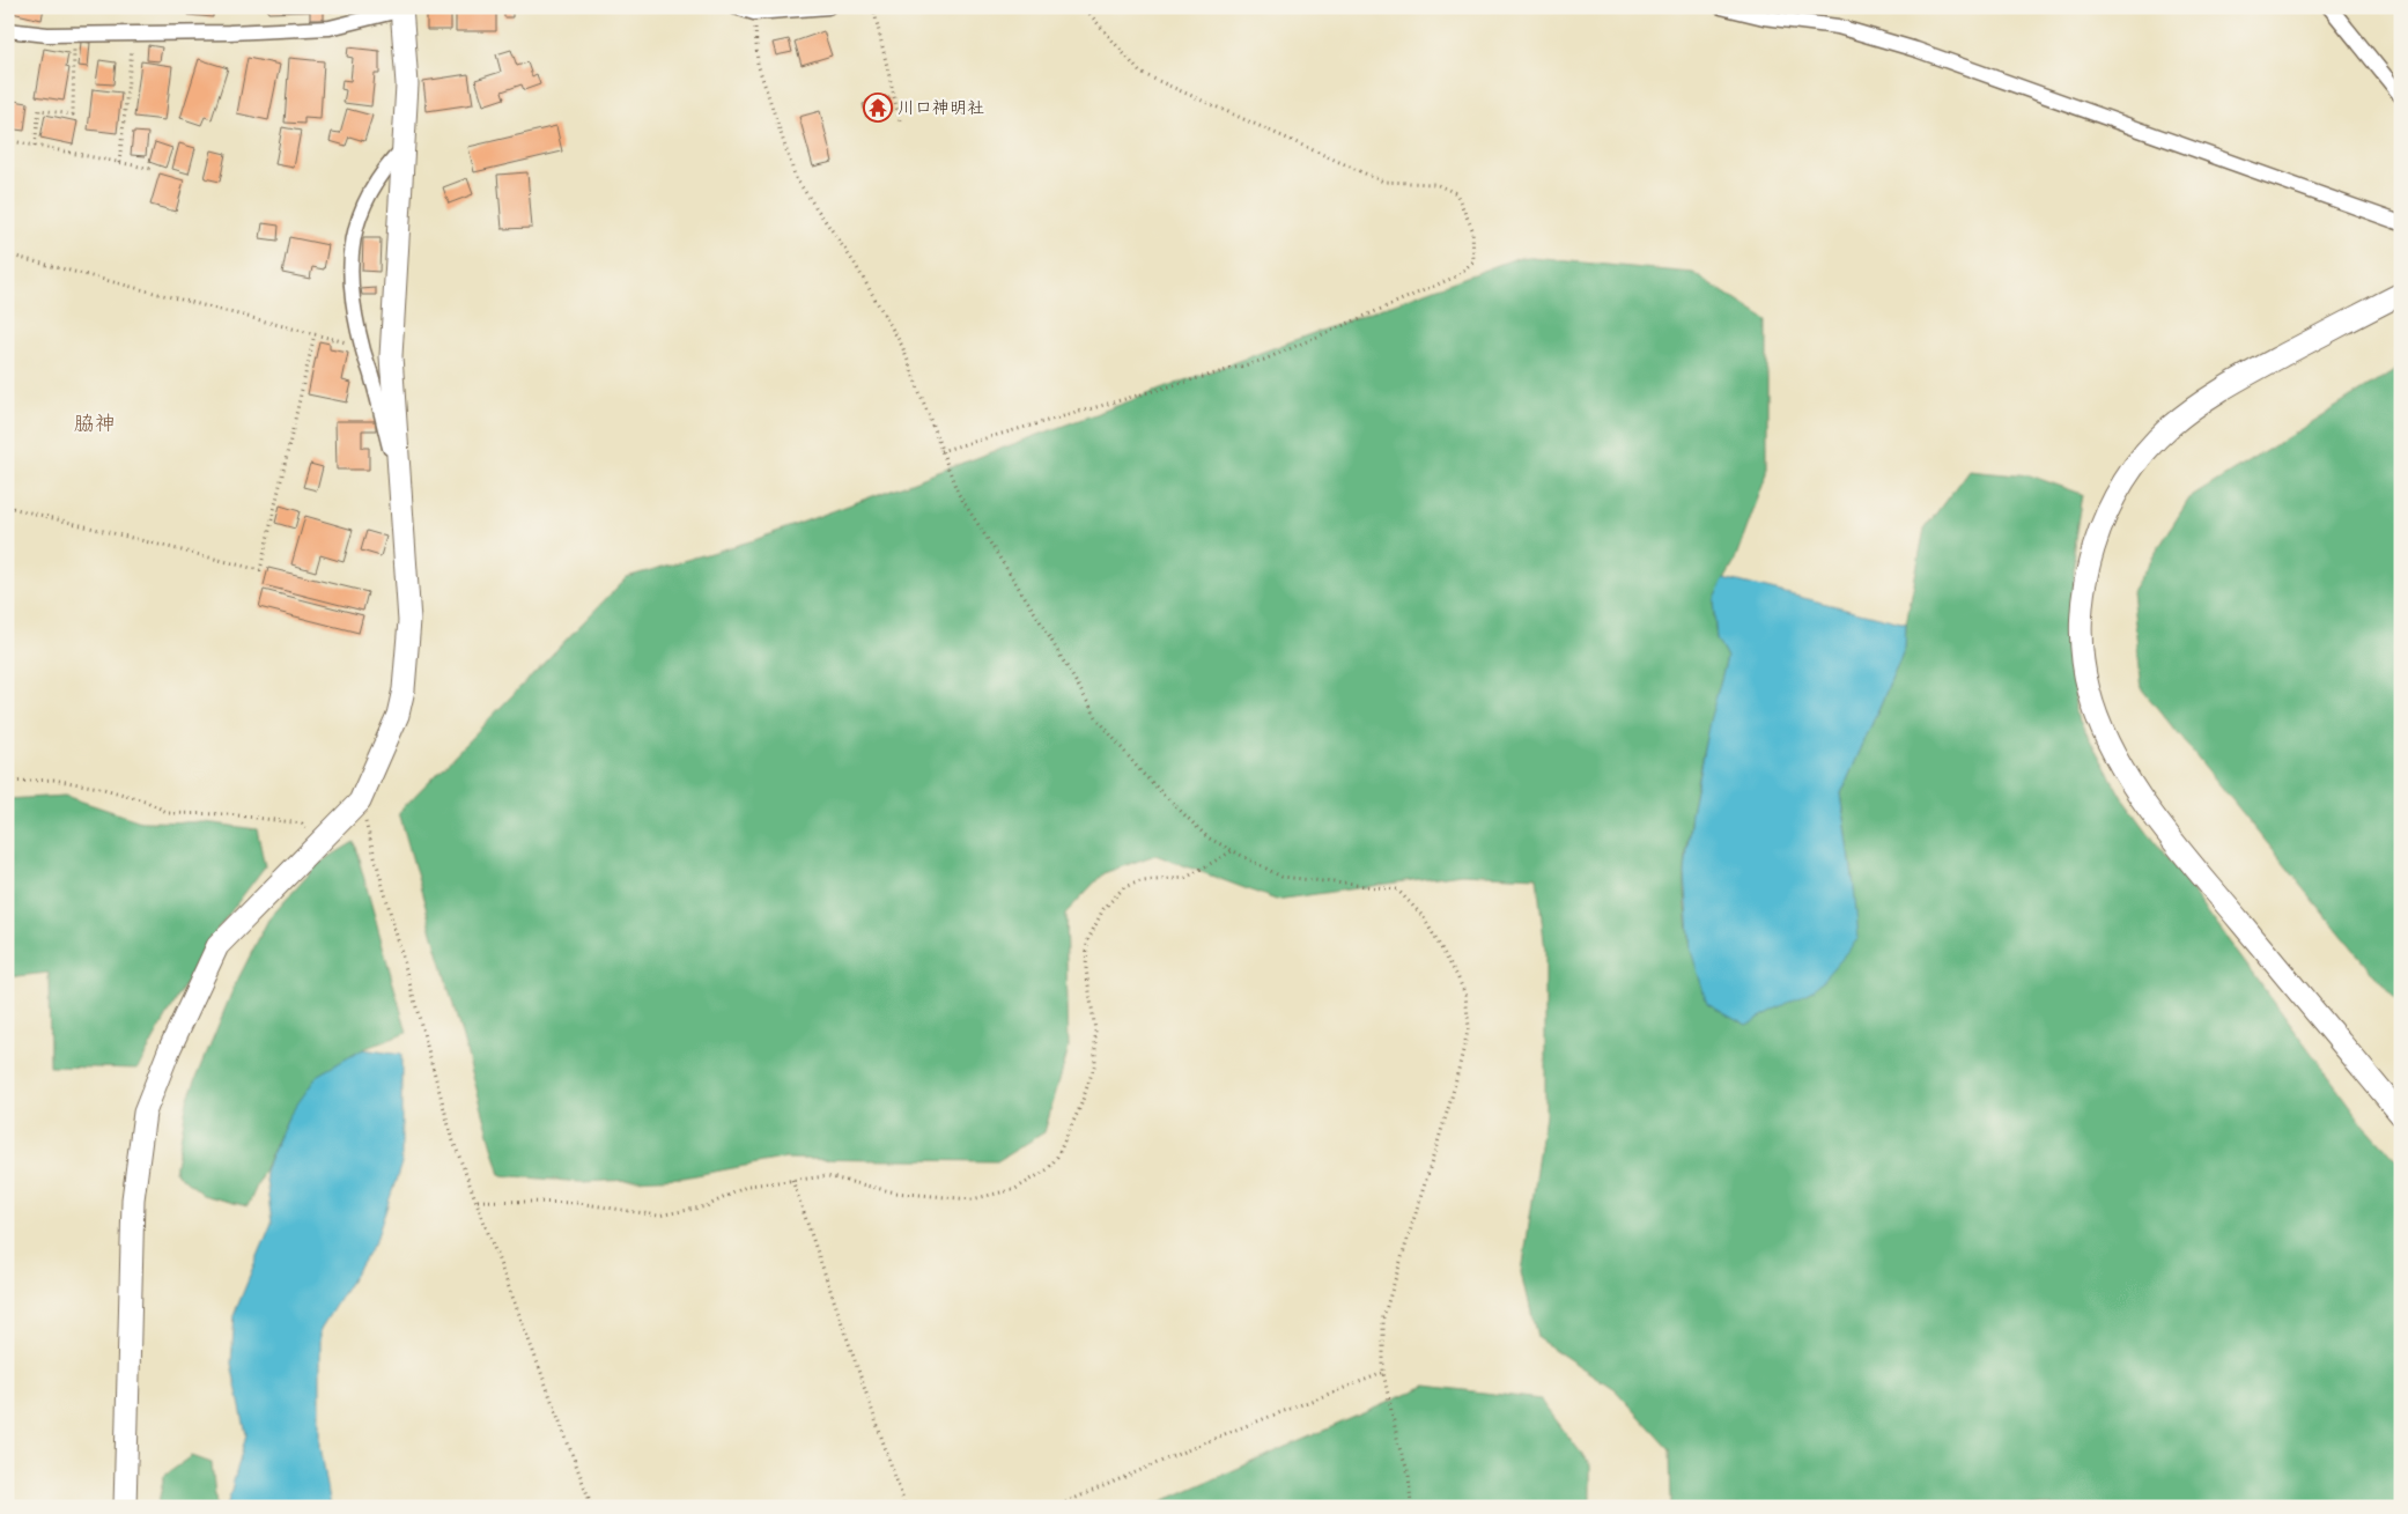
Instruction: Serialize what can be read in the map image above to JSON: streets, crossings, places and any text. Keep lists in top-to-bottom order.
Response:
{
  "districts": ["脇神"],
  "places": {
    "temple": ["川口神明社"]
  }
}
